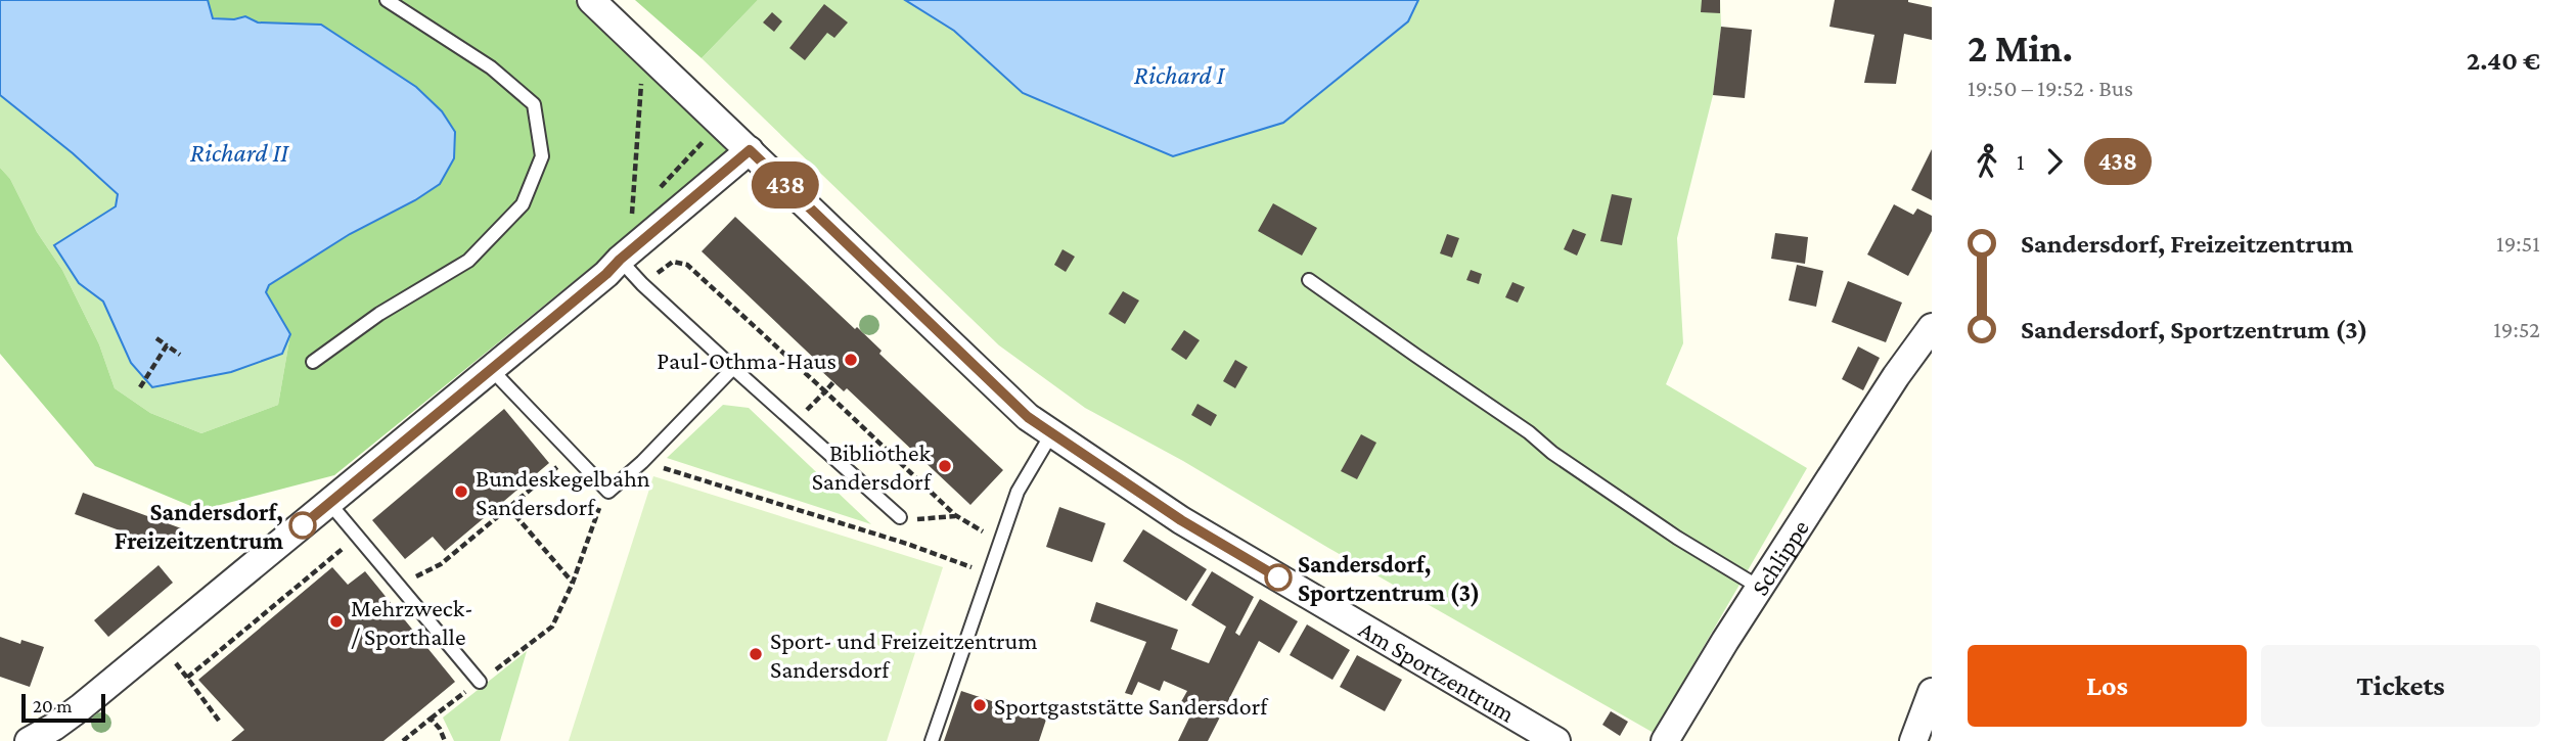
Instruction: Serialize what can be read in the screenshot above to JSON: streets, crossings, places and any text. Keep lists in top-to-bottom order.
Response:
{
  "streets": {
    "street": ["Schlippe", "Am Sportzentrum"]
  },
  "water": ["Richard I", "Richard II"],
  "places": [
    "Paul-Othma-Haus",
    "Bibliothek Sandersdorf",
    "Bundeskegelbahn Sandersdorf",
    "Sandersdorf, Freizeitzentrum",
    "Sandersdorf, Sportzentrum (3)",
    "Mehrzweck- / Sporthalle",
    "Sport- und Freizeitzentrum Sandersdorf",
    "Sportgaststätte Sandersdorf"
  ],
  "lines": ["bus line 438"],
  "scale_bar": "20 m",
  "page": {
    "on_map": "438",
    "heading": ["2 Min.", "19:50 – 19:52 · Bus", "2.40 €"],
    "legs": ["1", "438"],
    "list": [
      {
        "name": "Sandersdorf, Freizeitzentrum",
        "value": "19:51"
      },
      {
        "name": "Sandersdorf, Sportzentrum (3)",
        "value": "19:52"
      }
    ],
    "buttons": ["Los", "Tickets"],
    "scale": "20 m"
  }
}
